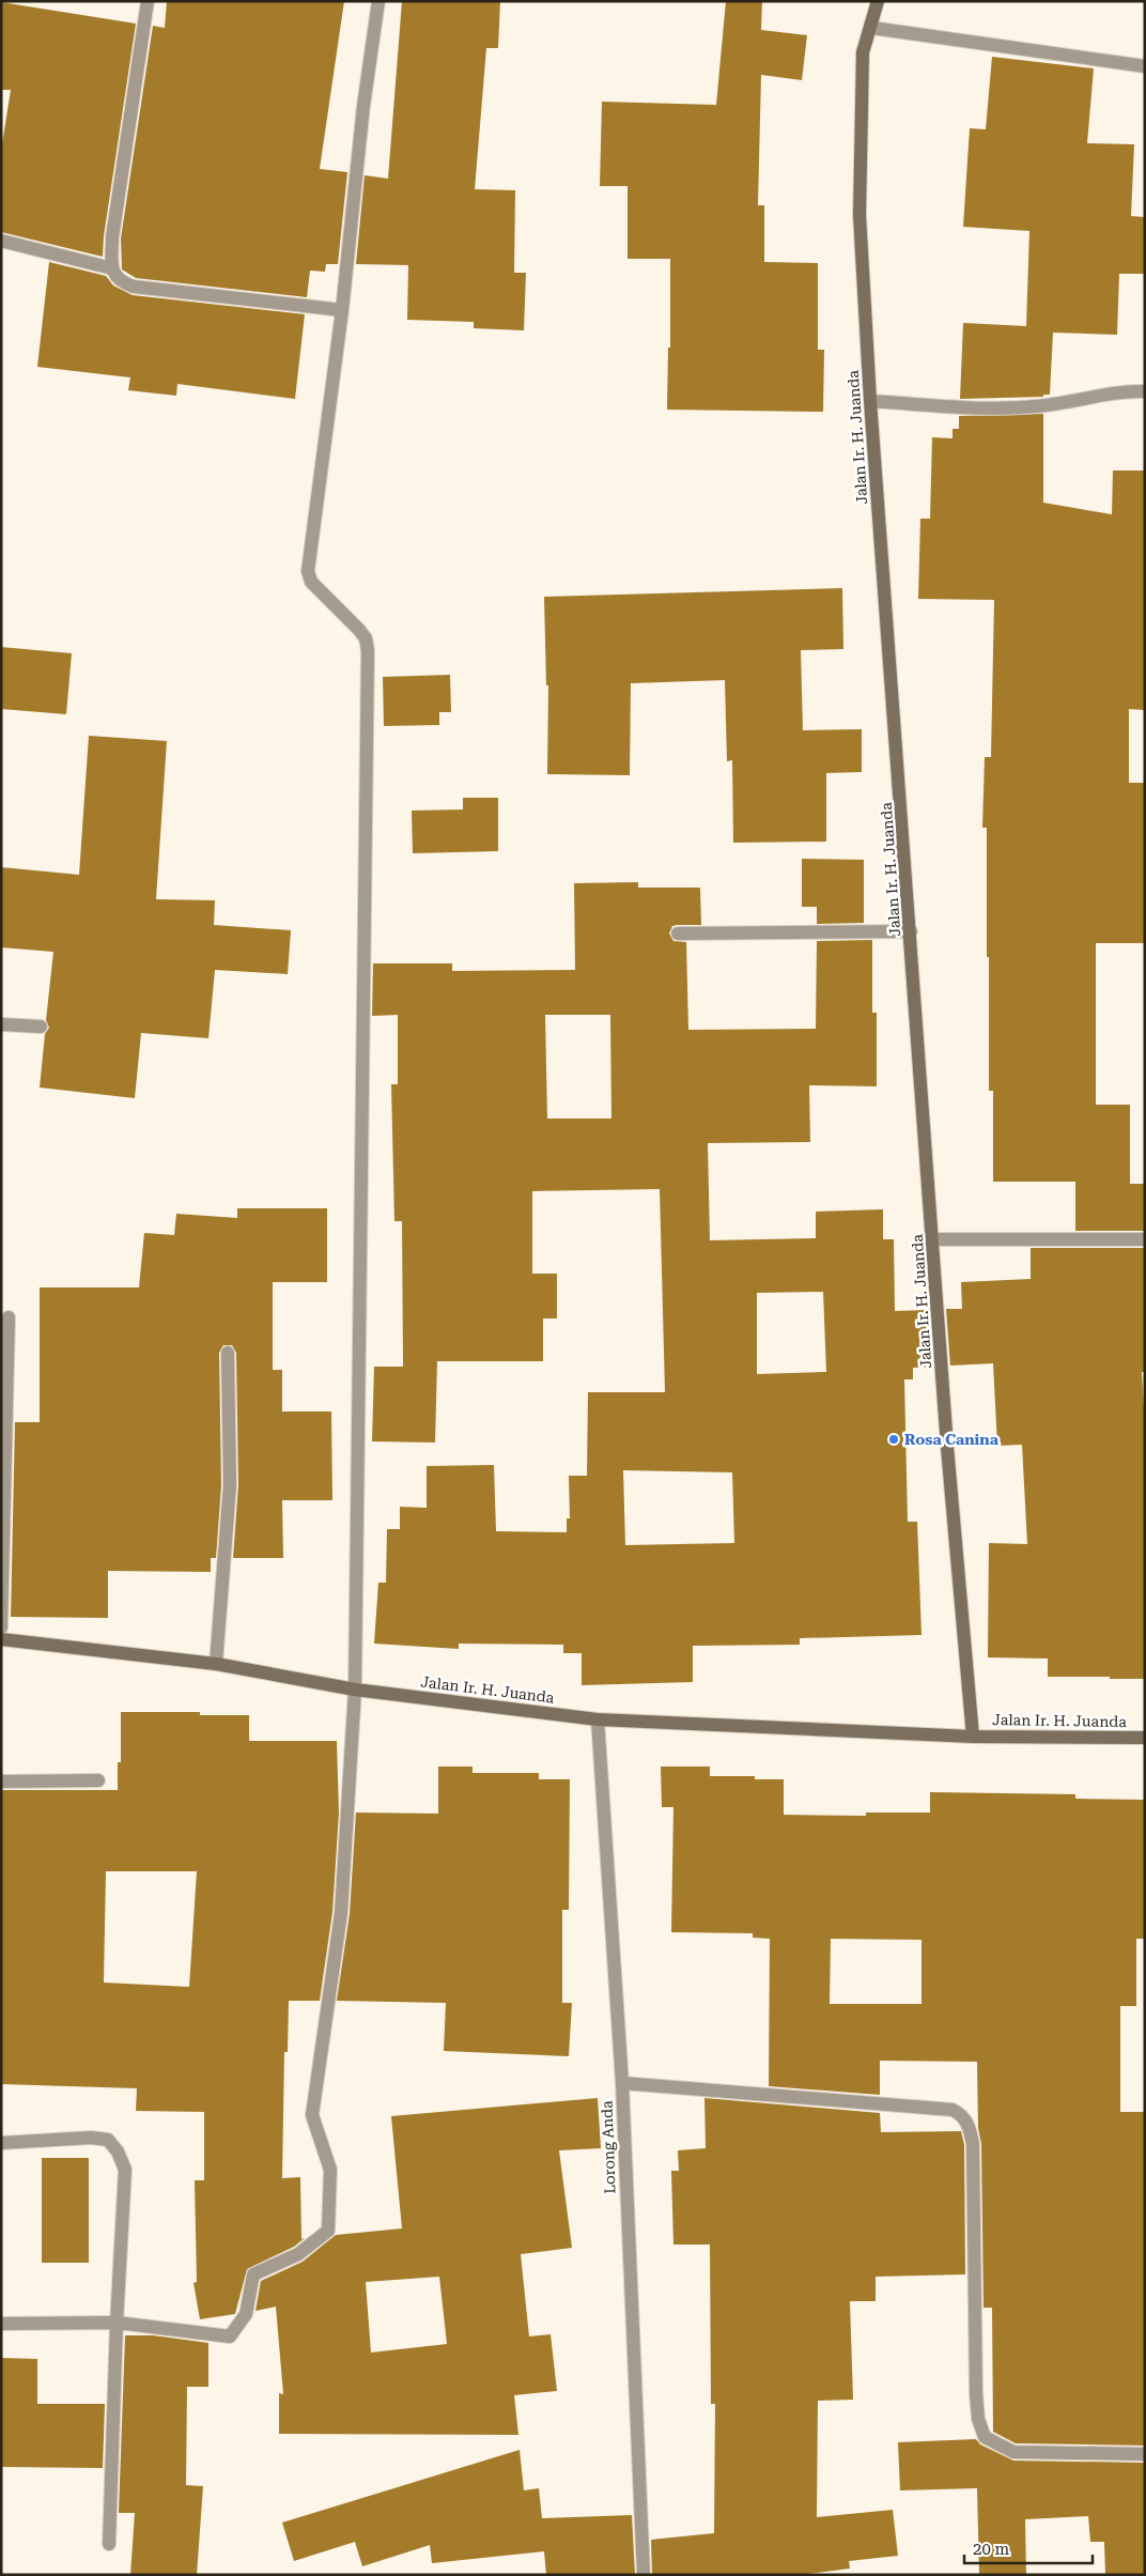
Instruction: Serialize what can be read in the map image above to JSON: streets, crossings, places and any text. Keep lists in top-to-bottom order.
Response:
{
  "streets": {
    "street": ["Jalan Ir. H. Juanda", "Lorong Anda"]
  },
  "crossings": [
    ["Jalan Ir. H. Juanda", "Lorong Anda"]
  ],
  "places": ["Rosa Canina"],
  "scale_bar": "20 m"
}
